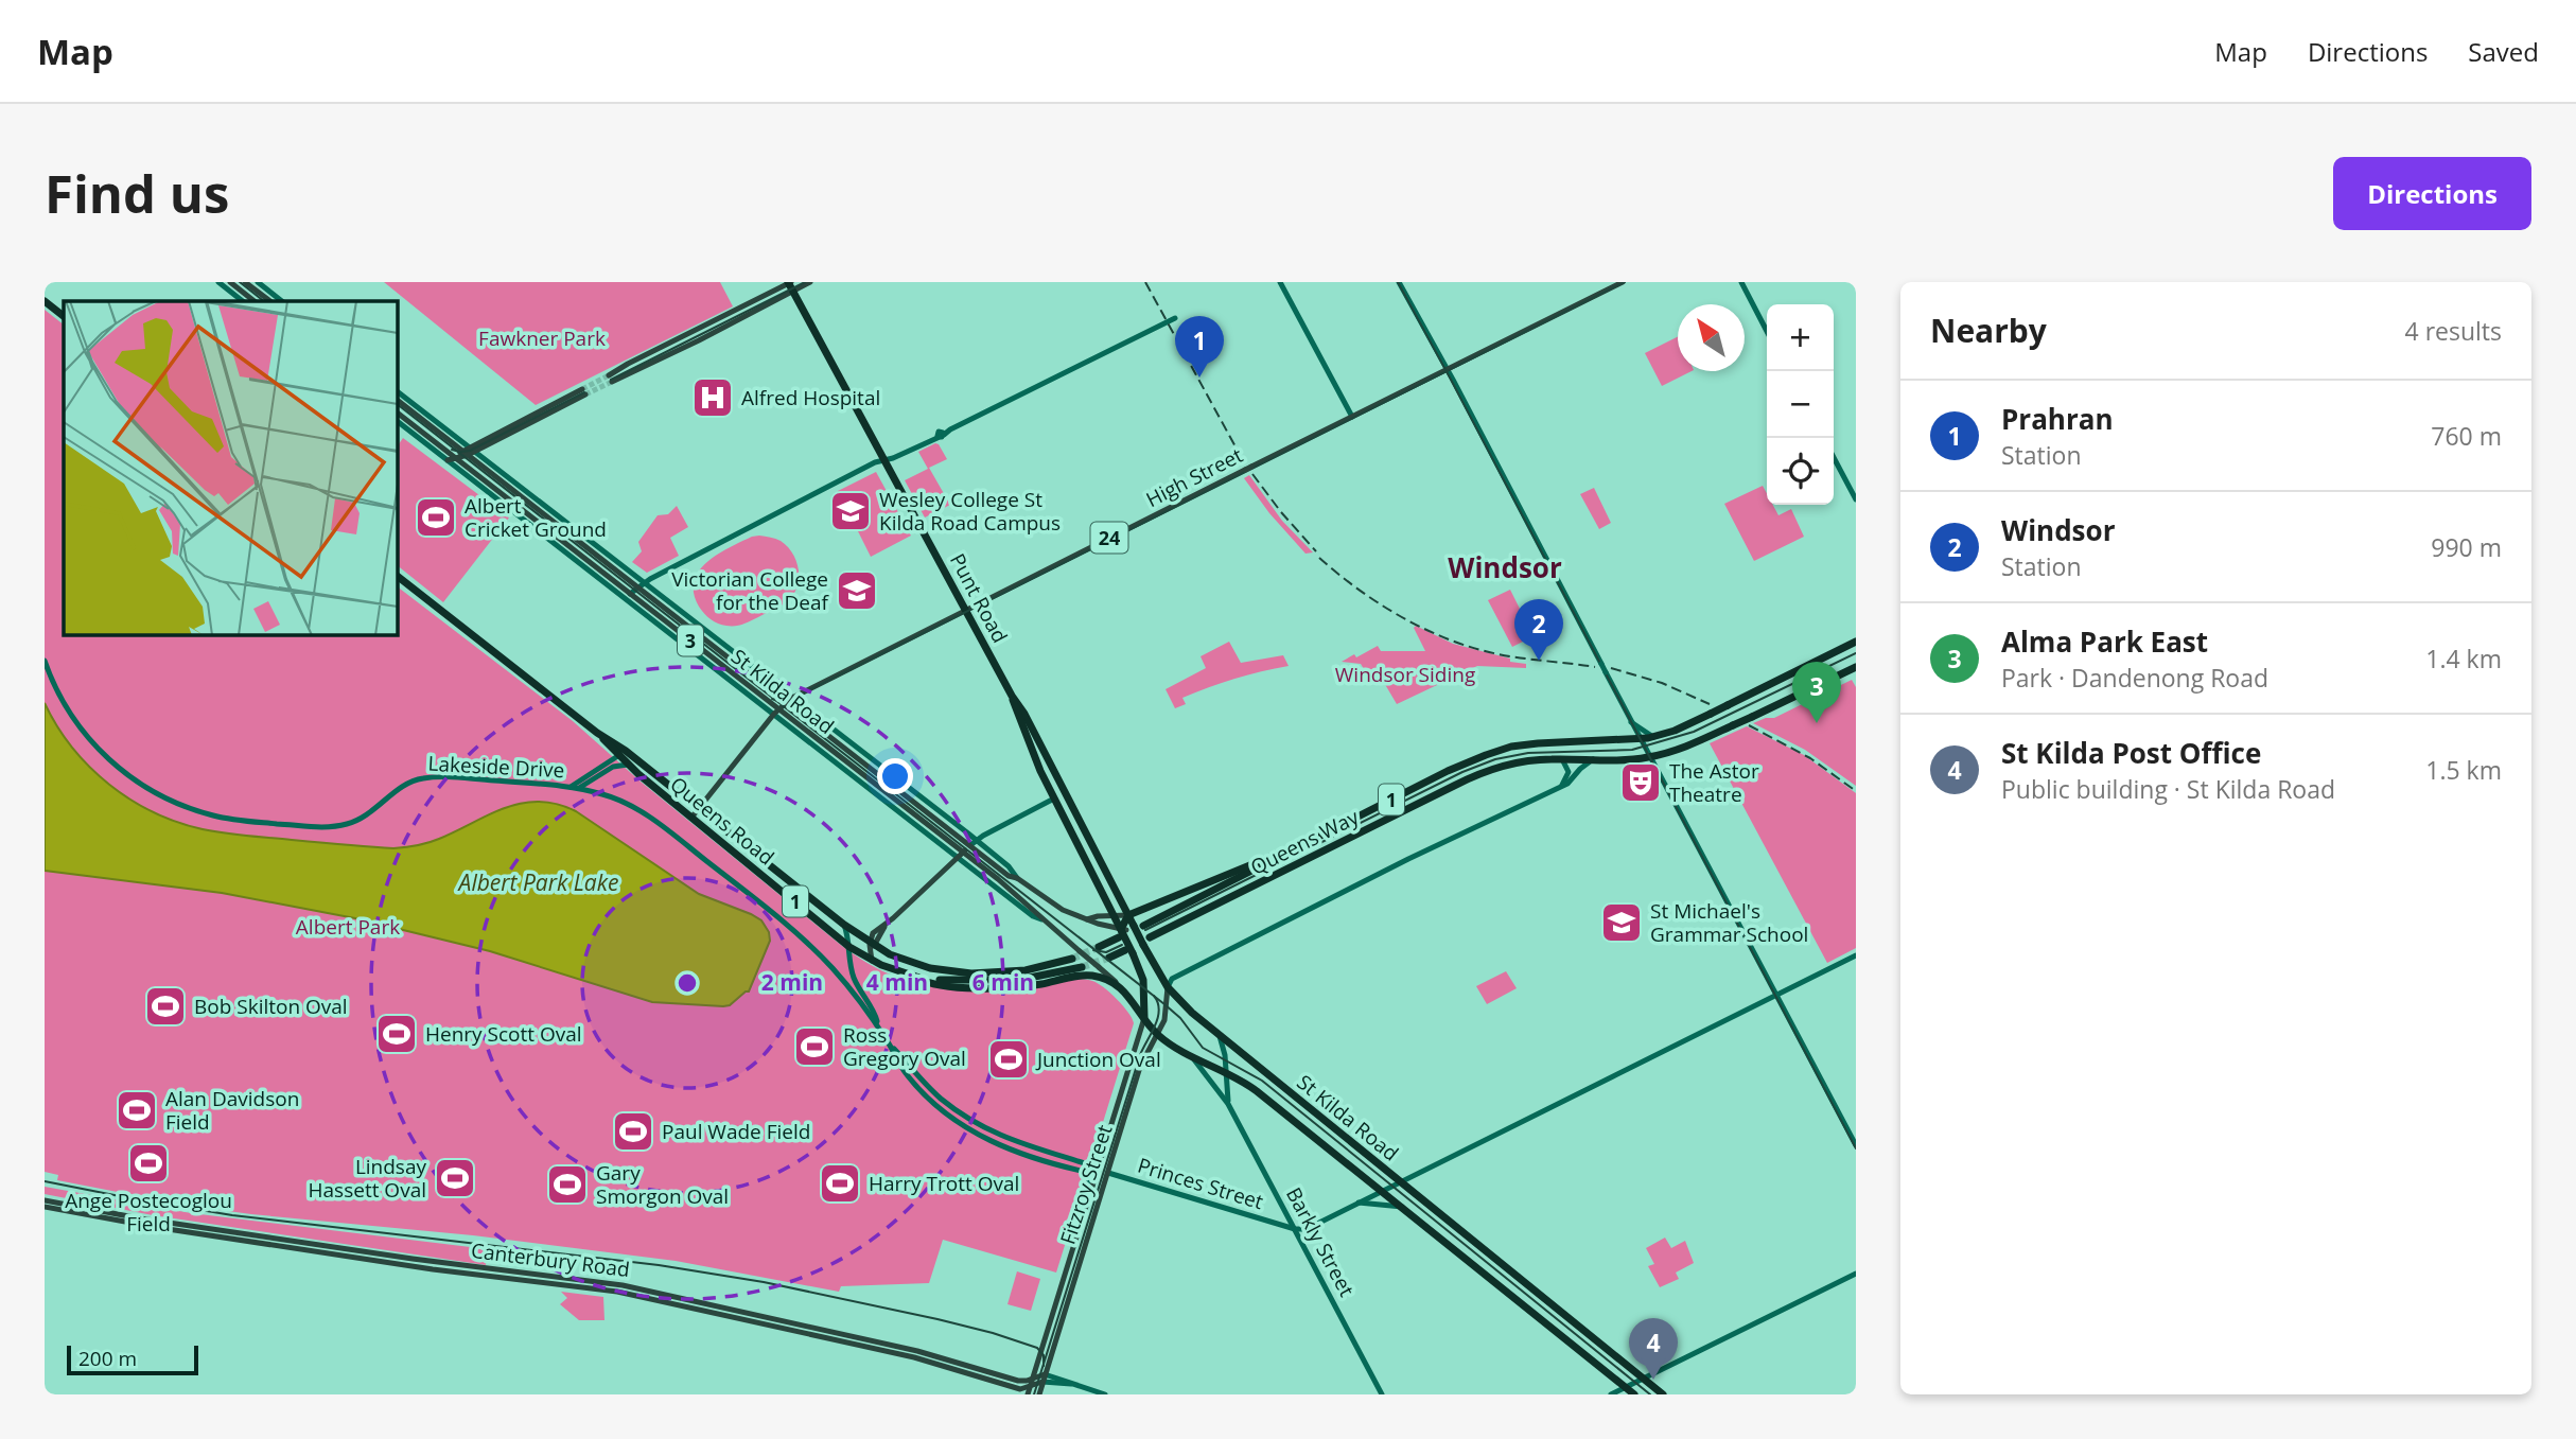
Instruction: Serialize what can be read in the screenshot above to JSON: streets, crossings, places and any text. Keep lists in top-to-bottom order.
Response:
{
  "streets": {
    "highway": [
      "Punt Road",
      "St Kilda Road",
      "1",
      "Queens Road",
      "Queens Way"
    ],
    "main road": [
      "High Street",
      "24",
      "3",
      "Lakeside Drive",
      "Fitzroy Street",
      "Canterbury Road"
    ],
    "street": ["Princes Street", "Barkly Street"]
  },
  "crossings": [
    ["High Street", "24"],
    ["High Street", "Punt Road"],
    ["High Street", "St Kilda Road"],
    ["24", "St Kilda Road"],
    ["24", "Queens Road"],
    ["Punt Road", "St Kilda Road"],
    ["Punt Road", "Fitzroy Street"],
    ["St Kilda Road", "Fitzroy Street"],
    ["St Kilda Road", "Barkly Street"],
    ["Lakeside Drive", "Princes Street"],
    ["Lakeside Drive", "Fitzroy Street"],
    ["1", "Queens Way"],
    ["Princes Street", "Fitzroy Street"],
    ["Princes Street", "Barkly Street"],
    ["Fitzroy Street", "Canterbury Road"]
  ],
  "districts": ["Windsor"],
  "water": ["Albert Park Lake"],
  "parks": ["Fawkner Park", "Windsor Siding", "Albert Park"],
  "places": {
    "hospital": ["Alfred Hospital"],
    "school or university": ["Wesley College St Kilda Road Campus", "Victorian College for the Deaf", "St Michael's Grammar School"],
    "sports": [
      "Albert Cricket Ground",
      "Bob Skilton Oval",
      "Henry Scott Oval",
      "Ross Gregory Oval",
      "Junction Oval",
      "Alan Davidson Field",
      "Paul Wade Field",
      "Ange Postecoglou Field",
      "Lindsay Hassett Oval",
      "Harry Trott Oval",
      "Gary Smorgon Oval"
    ],
    "theatre": ["The Astor Theatre"]
  },
  "scale_bar": "200 m",
  "north": "top left",
  "page": {
    "header": "Map",
    "nav": ["Map", "Directions", "Saved"],
    "buttons": "Directions",
    "title": "Find us",
    "heading": ["Nearby", "4 results"],
    "map_buttons": ["+", "−"],
    "pins": [
      "1",
      "2",
      "3",
      "4"
    ],
    "list": [
      {
        "mark": "1",
        "name": "Prahran",
        "note": "Station",
        "value": "760 m"
      },
      {
        "mark": "2",
        "name": "Windsor",
        "note": "Station",
        "value": "990 m"
      },
      {
        "mark": "3",
        "name": "Alma Park East",
        "note": "Park · Dandenong Road",
        "value": "1.4 km"
      },
      {
        "mark": "4",
        "name": "St Kilda Post Office",
        "note": "Public building · St Kilda Road",
        "value": "1.5 km"
      }
    ],
    "scale": "200 m"
  },
  "rings": ["2 min", "4 min", "6 min"]
}
